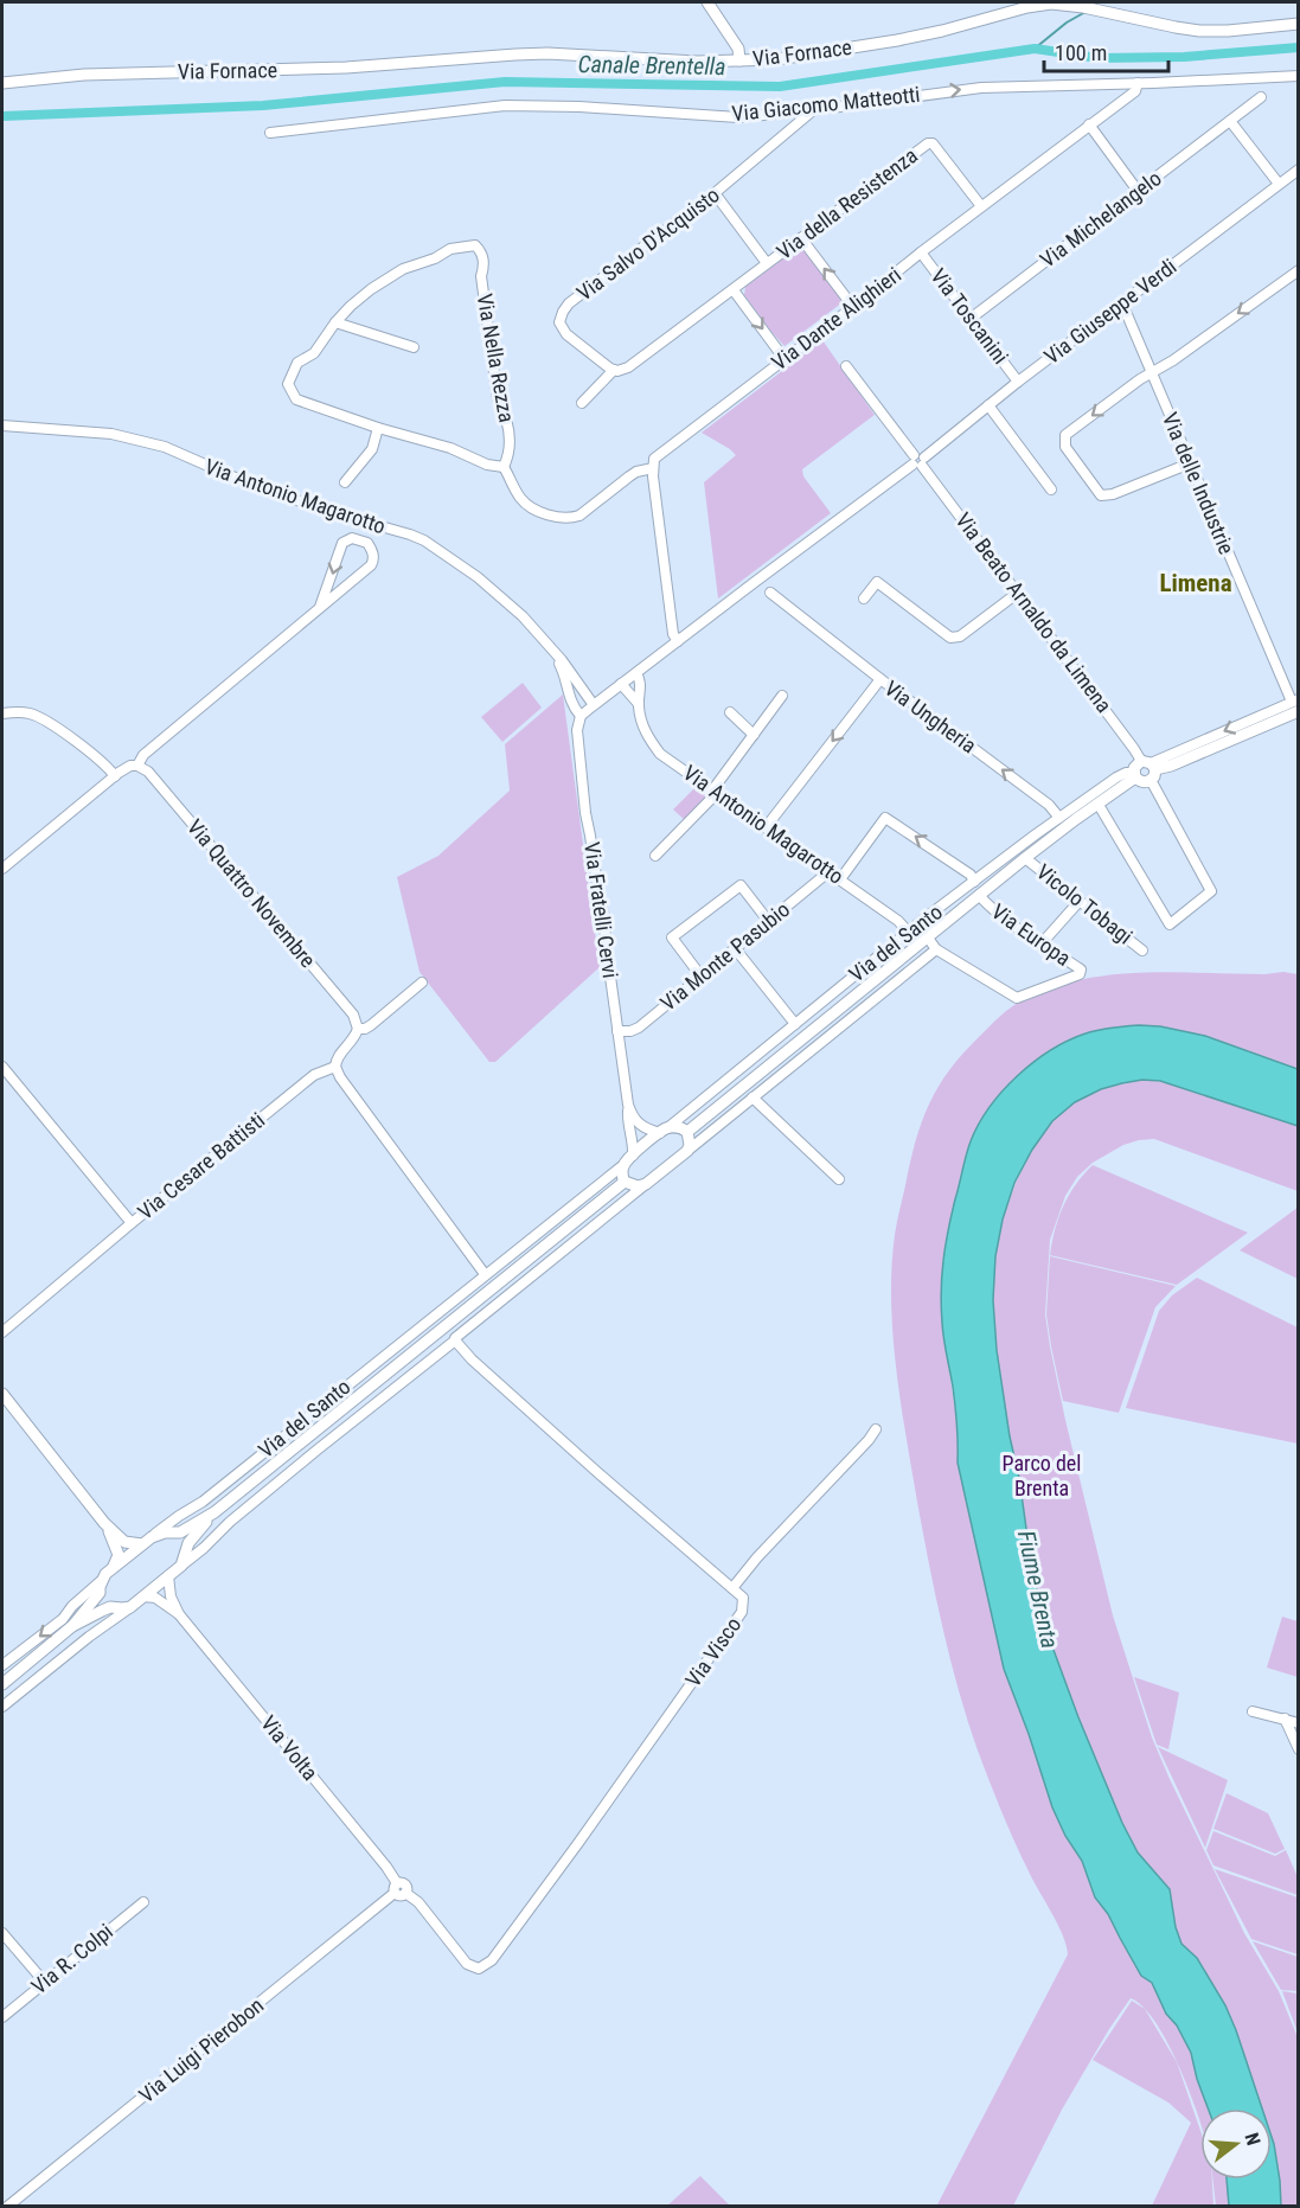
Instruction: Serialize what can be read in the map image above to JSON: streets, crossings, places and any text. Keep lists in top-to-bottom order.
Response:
{
  "streets": {
    "street": [
      "Via Fornace",
      "Via Giacomo Matteotti",
      "Via della Resistenza",
      "Via Michelangelo",
      "Via Salvo D'Acquisto",
      "Via Giuseppe Verdi",
      "Via Toscanini",
      "Via Dante Alighieri",
      "Via Nella Rezza",
      "Via delle Industrie",
      "Via Antonio Magarotto",
      "Via Beato Arnaldo da Limena",
      "Via Ungheria",
      "Via Quattro Novembre",
      "Vicolo Tobagi",
      "Via Fratelli Cervi",
      "Via Europa",
      "Via del Santo",
      "Via Monte Pasubio",
      "Via Cesare Battisti",
      "Via Visco",
      "Via Volta",
      "Via R. Colpi",
      "Via Luigi Pierobon"
    ]
  },
  "crossings": [
    ["Via Giacomo Matteotti", "Via Salvo D'Acquisto"],
    ["Via Giacomo Matteotti", "Via Dante Alighieri"],
    ["Via della Resistenza", "Via Dante Alighieri"],
    ["Via Michelangelo", "Via Toscanini"],
    ["Via Giuseppe Verdi", "Via Toscanini"],
    ["Via Giuseppe Verdi", "Via delle Industrie"],
    ["Via Giuseppe Verdi", "Via Antonio Magarotto"],
    ["Via Giuseppe Verdi", "Via Beato Arnaldo da Limena"],
    ["Via Giuseppe Verdi", "Via Fratelli Cervi"],
    ["Via Toscanini", "Via Dante Alighieri"],
    ["Via delle Industrie", "Via del Santo"],
    ["Via Antonio Magarotto", "Via Ungheria"],
    ["Via Antonio Magarotto", "Via Fratelli Cervi"],
    ["Via Antonio Magarotto", "Via del Santo"],
    ["Via Antonio Magarotto", "Via Monte Pasubio"],
    ["Via Beato Arnaldo da Limena", "Via del Santo"],
    ["Via Ungheria", "Via del Santo"],
    ["Via Fratelli Cervi", "Via del Santo"],
    ["Via Fratelli Cervi", "Via Monte Pasubio"],
    ["Via Europa", "Via del Santo"],
    ["Via del Santo", "Via Visco"],
    ["Via Visco", "Via Volta"],
    ["Via Volta", "Via Luigi Pierobon"]
  ],
  "districts": ["Limena"],
  "water": ["Canale Brentella", "Fiume Brenta"],
  "parks": ["Parco del Brenta"],
  "scale_bar": "100 m",
  "north": "right"
}
